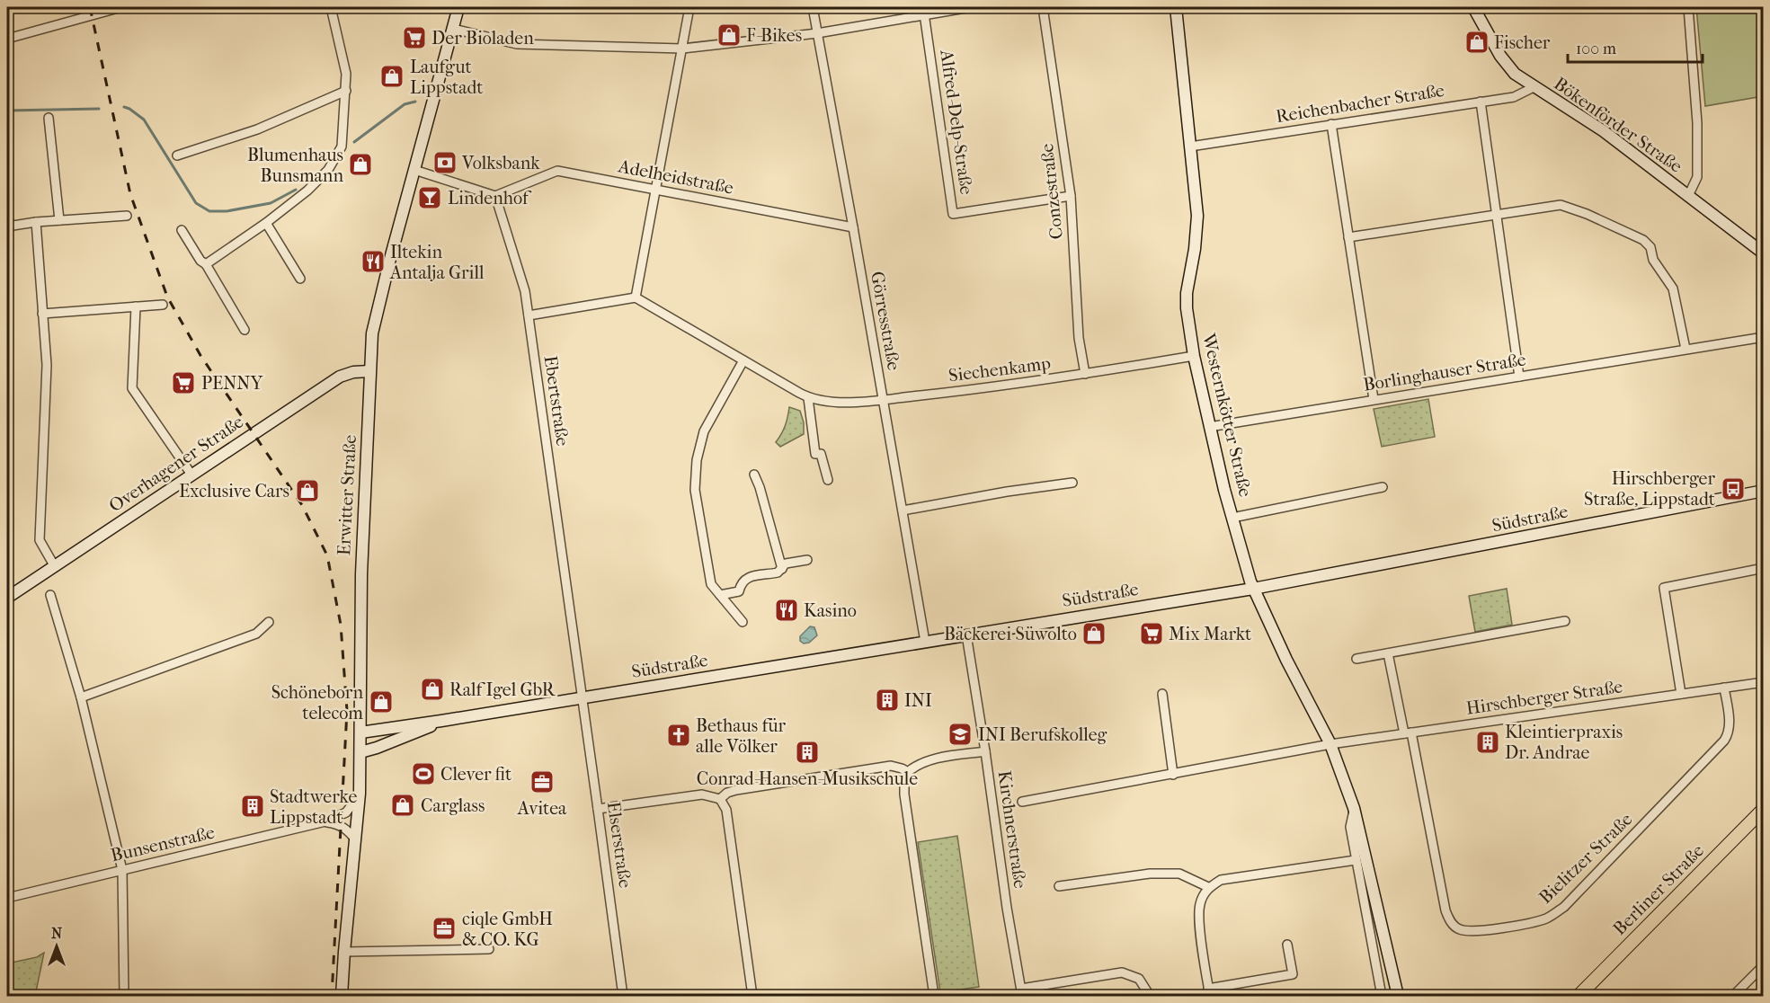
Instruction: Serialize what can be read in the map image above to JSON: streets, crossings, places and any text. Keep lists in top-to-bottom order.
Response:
{
  "streets": {
    "main road": [
      "Bökenförder Straße",
      "Westernkötter Straße",
      "Overhagener Straße",
      "Erwitter Straße",
      "Südstraße",
      "Berliner Straße"
    ],
    "street": [
      "Reichenbacher Straße",
      "Alfred-Delp-Straße",
      "Adelheidstraße",
      "Conzestraße",
      "Görresstraße",
      "Siechenkamp",
      "Borlinghauser Straße",
      "Ebertstraße",
      "Hirschberger Straße",
      "Kirchnerstraße",
      "Bunsenstraße",
      "Elserstraße",
      "Bielitzer Straße"
    ]
  },
  "crossings": [
    ["Reichenbacher Straße", "Bökenförder Straße"],
    ["Reichenbacher Straße", "Westernkötter Straße"],
    ["Alfred-Delp-Straße", "Conzestraße"],
    ["Adelheidstraße", "Görresstraße"],
    ["Adelheidstraße", "Ebertstraße"],
    ["Conzestraße", "Siechenkamp"],
    ["Görresstraße", "Siechenkamp"],
    ["Görresstraße", "Südstraße"],
    ["Siechenkamp", "Westernkötter Straße"],
    ["Borlinghauser Straße", "Westernkötter Straße"],
    ["Ebertstraße", "Südstraße"],
    ["Ebertstraße", "Elserstraße"],
    ["Westernkötter Straße", "Südstraße"],
    ["Westernkötter Straße", "Hirschberger Straße"],
    ["Overhagener Straße", "Erwitter Straße"],
    ["Erwitter Straße", "Südstraße"],
    ["Erwitter Straße", "Bunsenstraße"],
    ["Südstraße", "Kirchnerstraße"],
    ["Südstraße", "Elserstraße"],
    ["Hirschberger Straße", "Bielitzer Straße"]
  ],
  "places": {
    "shop": [
      "F-Bikes",
      "Fischer",
      "Laufgut Lippstadt",
      "Blumenhaus Bunsmann",
      "Exclusive Cars",
      "Bäckerei Süwolto",
      "Ralf Igel GbR",
      "Schöneborn telecom",
      "Carglass"
    ],
    "supermarket": ["Der Bioladen", "PENNY", "Mix Markt"],
    "bank": ["Volksbank"],
    "bar": ["Lindenhof"],
    "restaurant": ["Iltekin Antalja Grill", "Kasino"],
    "bus stop": ["Hirschberger Straße, Lippstadt"],
    "building": [
      "INI",
      "Kleintierpraxis Dr. Andrae",
      "Conrad-Hansen-Musikschule",
      "Stadtwerke Lippstadt"
    ],
    "school or university": ["INI Berufskolleg"],
    "church": ["Bethaus für alle Völker"],
    "sports": ["Clever fit"],
    "office": ["Avitea", "ciqle GmbH & CO. KG"]
  },
  "scale_bar": "100 m",
  "north": "top"
}
